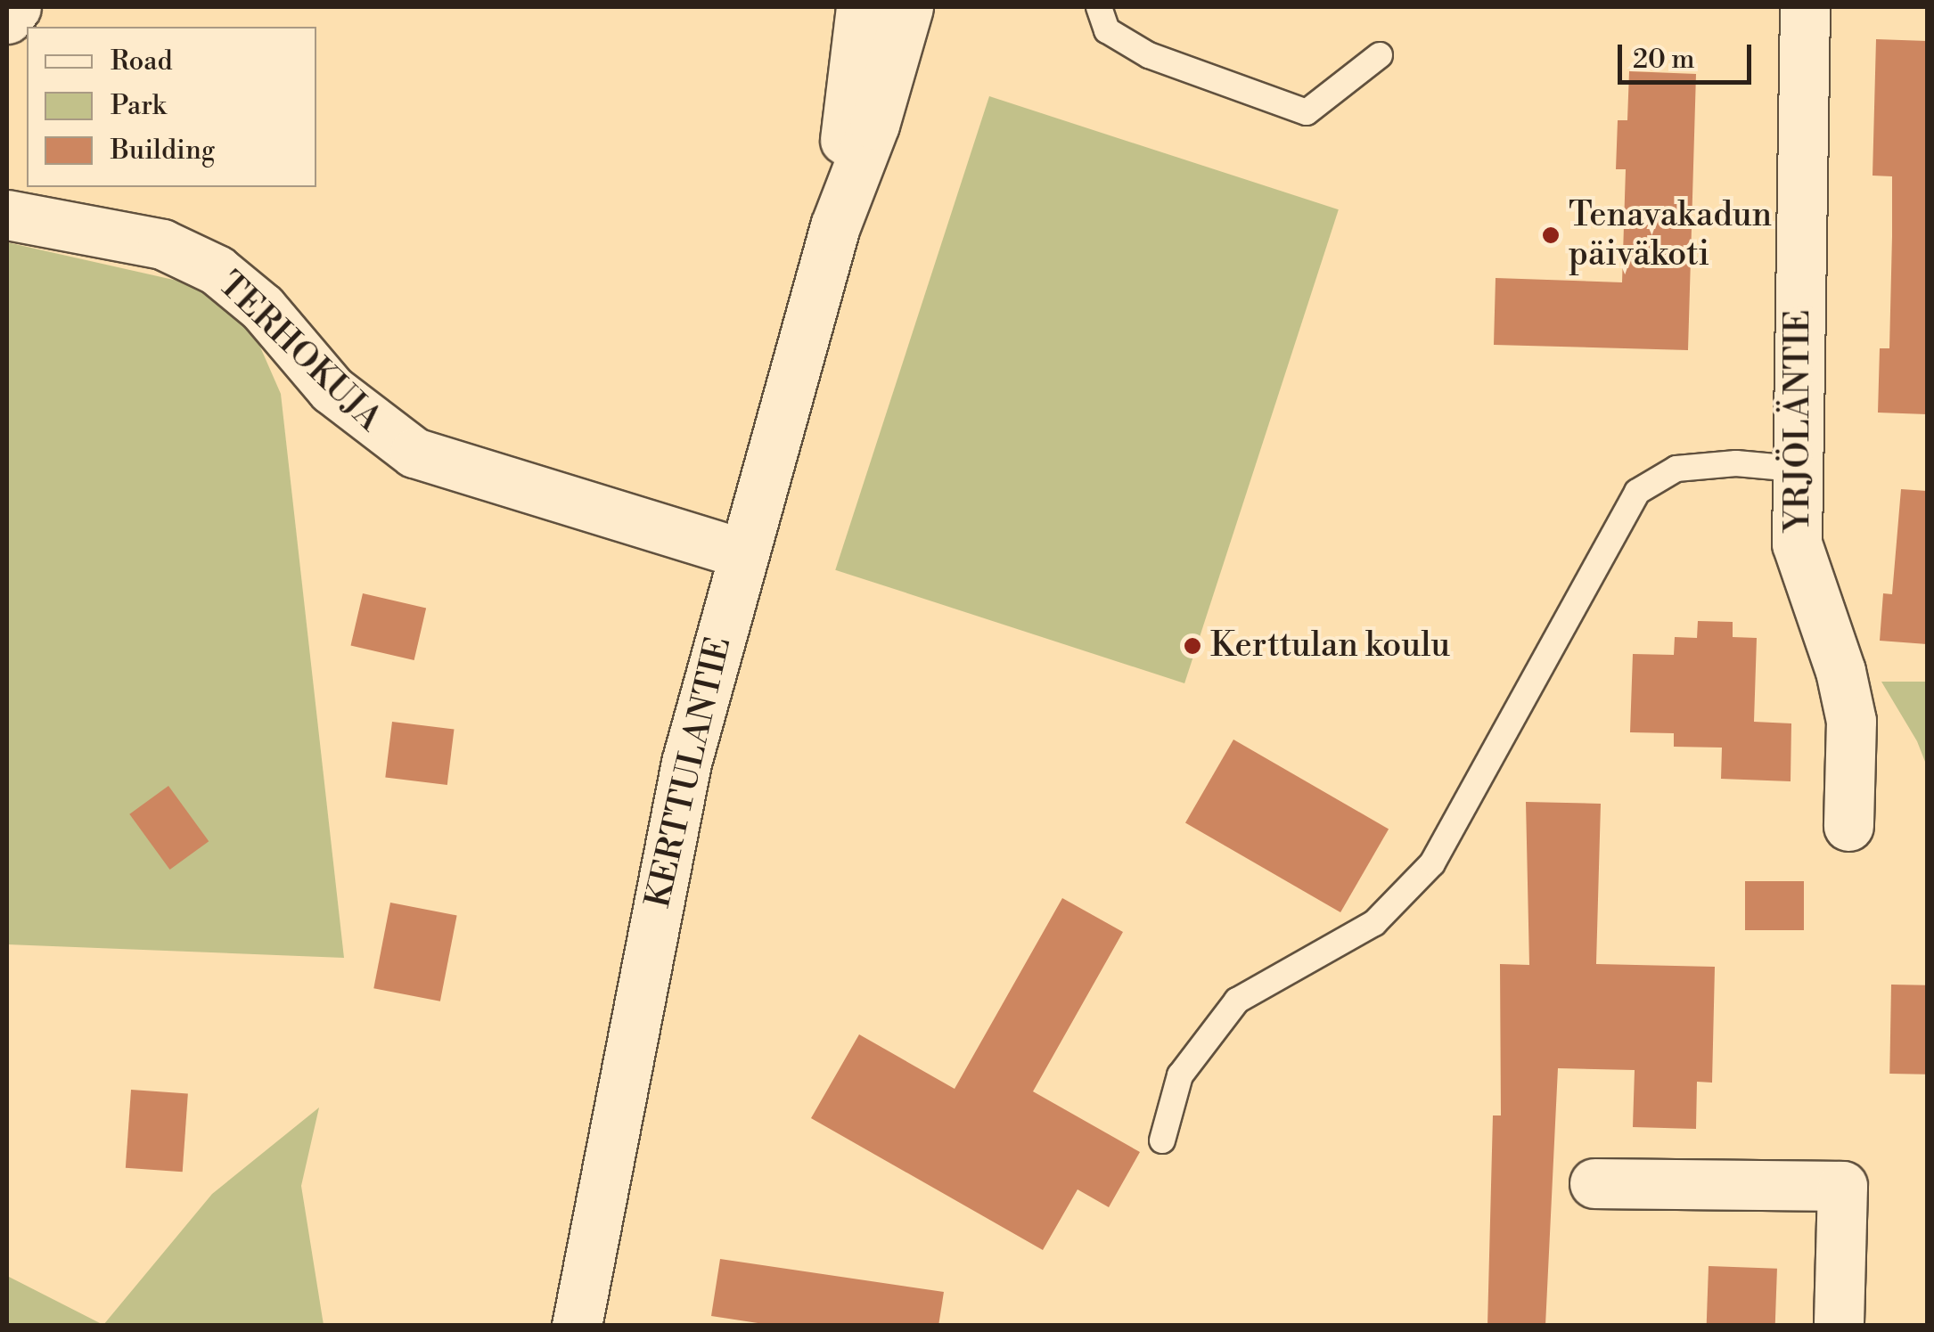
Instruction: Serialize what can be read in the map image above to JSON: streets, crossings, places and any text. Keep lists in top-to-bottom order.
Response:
{
  "streets": {
    "street": ["TERHOKUJA", "YRJÖLÄNTIE", "KERTTULANTIE"]
  },
  "crossings": [
    ["TERHOKUJA", "KERTTULANTIE"]
  ],
  "places": ["Tenavakadun päiväkoti", "Kerttulan koulu"],
  "legend": ["Road", "Park", "Building"],
  "scale_bar": "20 m"
}
